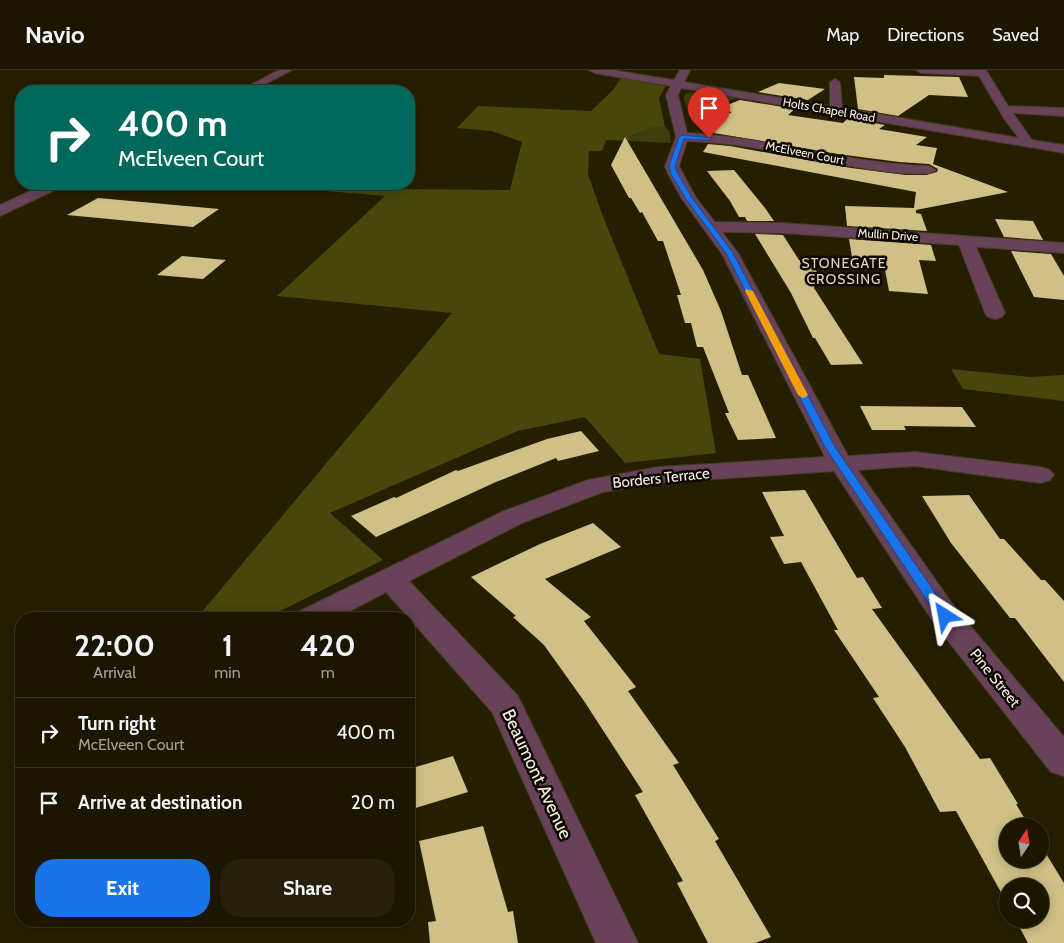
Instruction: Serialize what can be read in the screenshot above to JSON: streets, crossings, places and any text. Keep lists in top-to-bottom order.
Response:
{
  "streets": {
    "street": [
      "Holts Chapel Road",
      "McElveen Court",
      "Mullin Drive",
      "Borders Terrace",
      "Pine Street",
      "Beaumont Avenue"
    ]
  },
  "crossings": [
    ["McElveen Court", "Pine Street"],
    ["Mullin Drive", "Pine Street"],
    ["Borders Terrace", "Pine Street"],
    ["Borders Terrace", "Beaumont Avenue"]
  ],
  "districts": ["STONEGATE CROSSING"],
  "north": "top",
  "page": {
    "header": "Navio",
    "nav": ["Map", "Directions", "Saved"],
    "turn": ["400 m", "McElveen Court"],
    "eta": [
      "22:00",
      "Arrival",
      "1",
      "min",
      "420",
      "m"
    ],
    "list": [
      {
        "name": "Turn right",
        "note": "McElveen Court",
        "value": "400 m"
      },
      {
        "name": "Arrive at destination",
        "value": "20 m"
      }
    ],
    "buttons": ["Exit", "Share"]
  }
}
